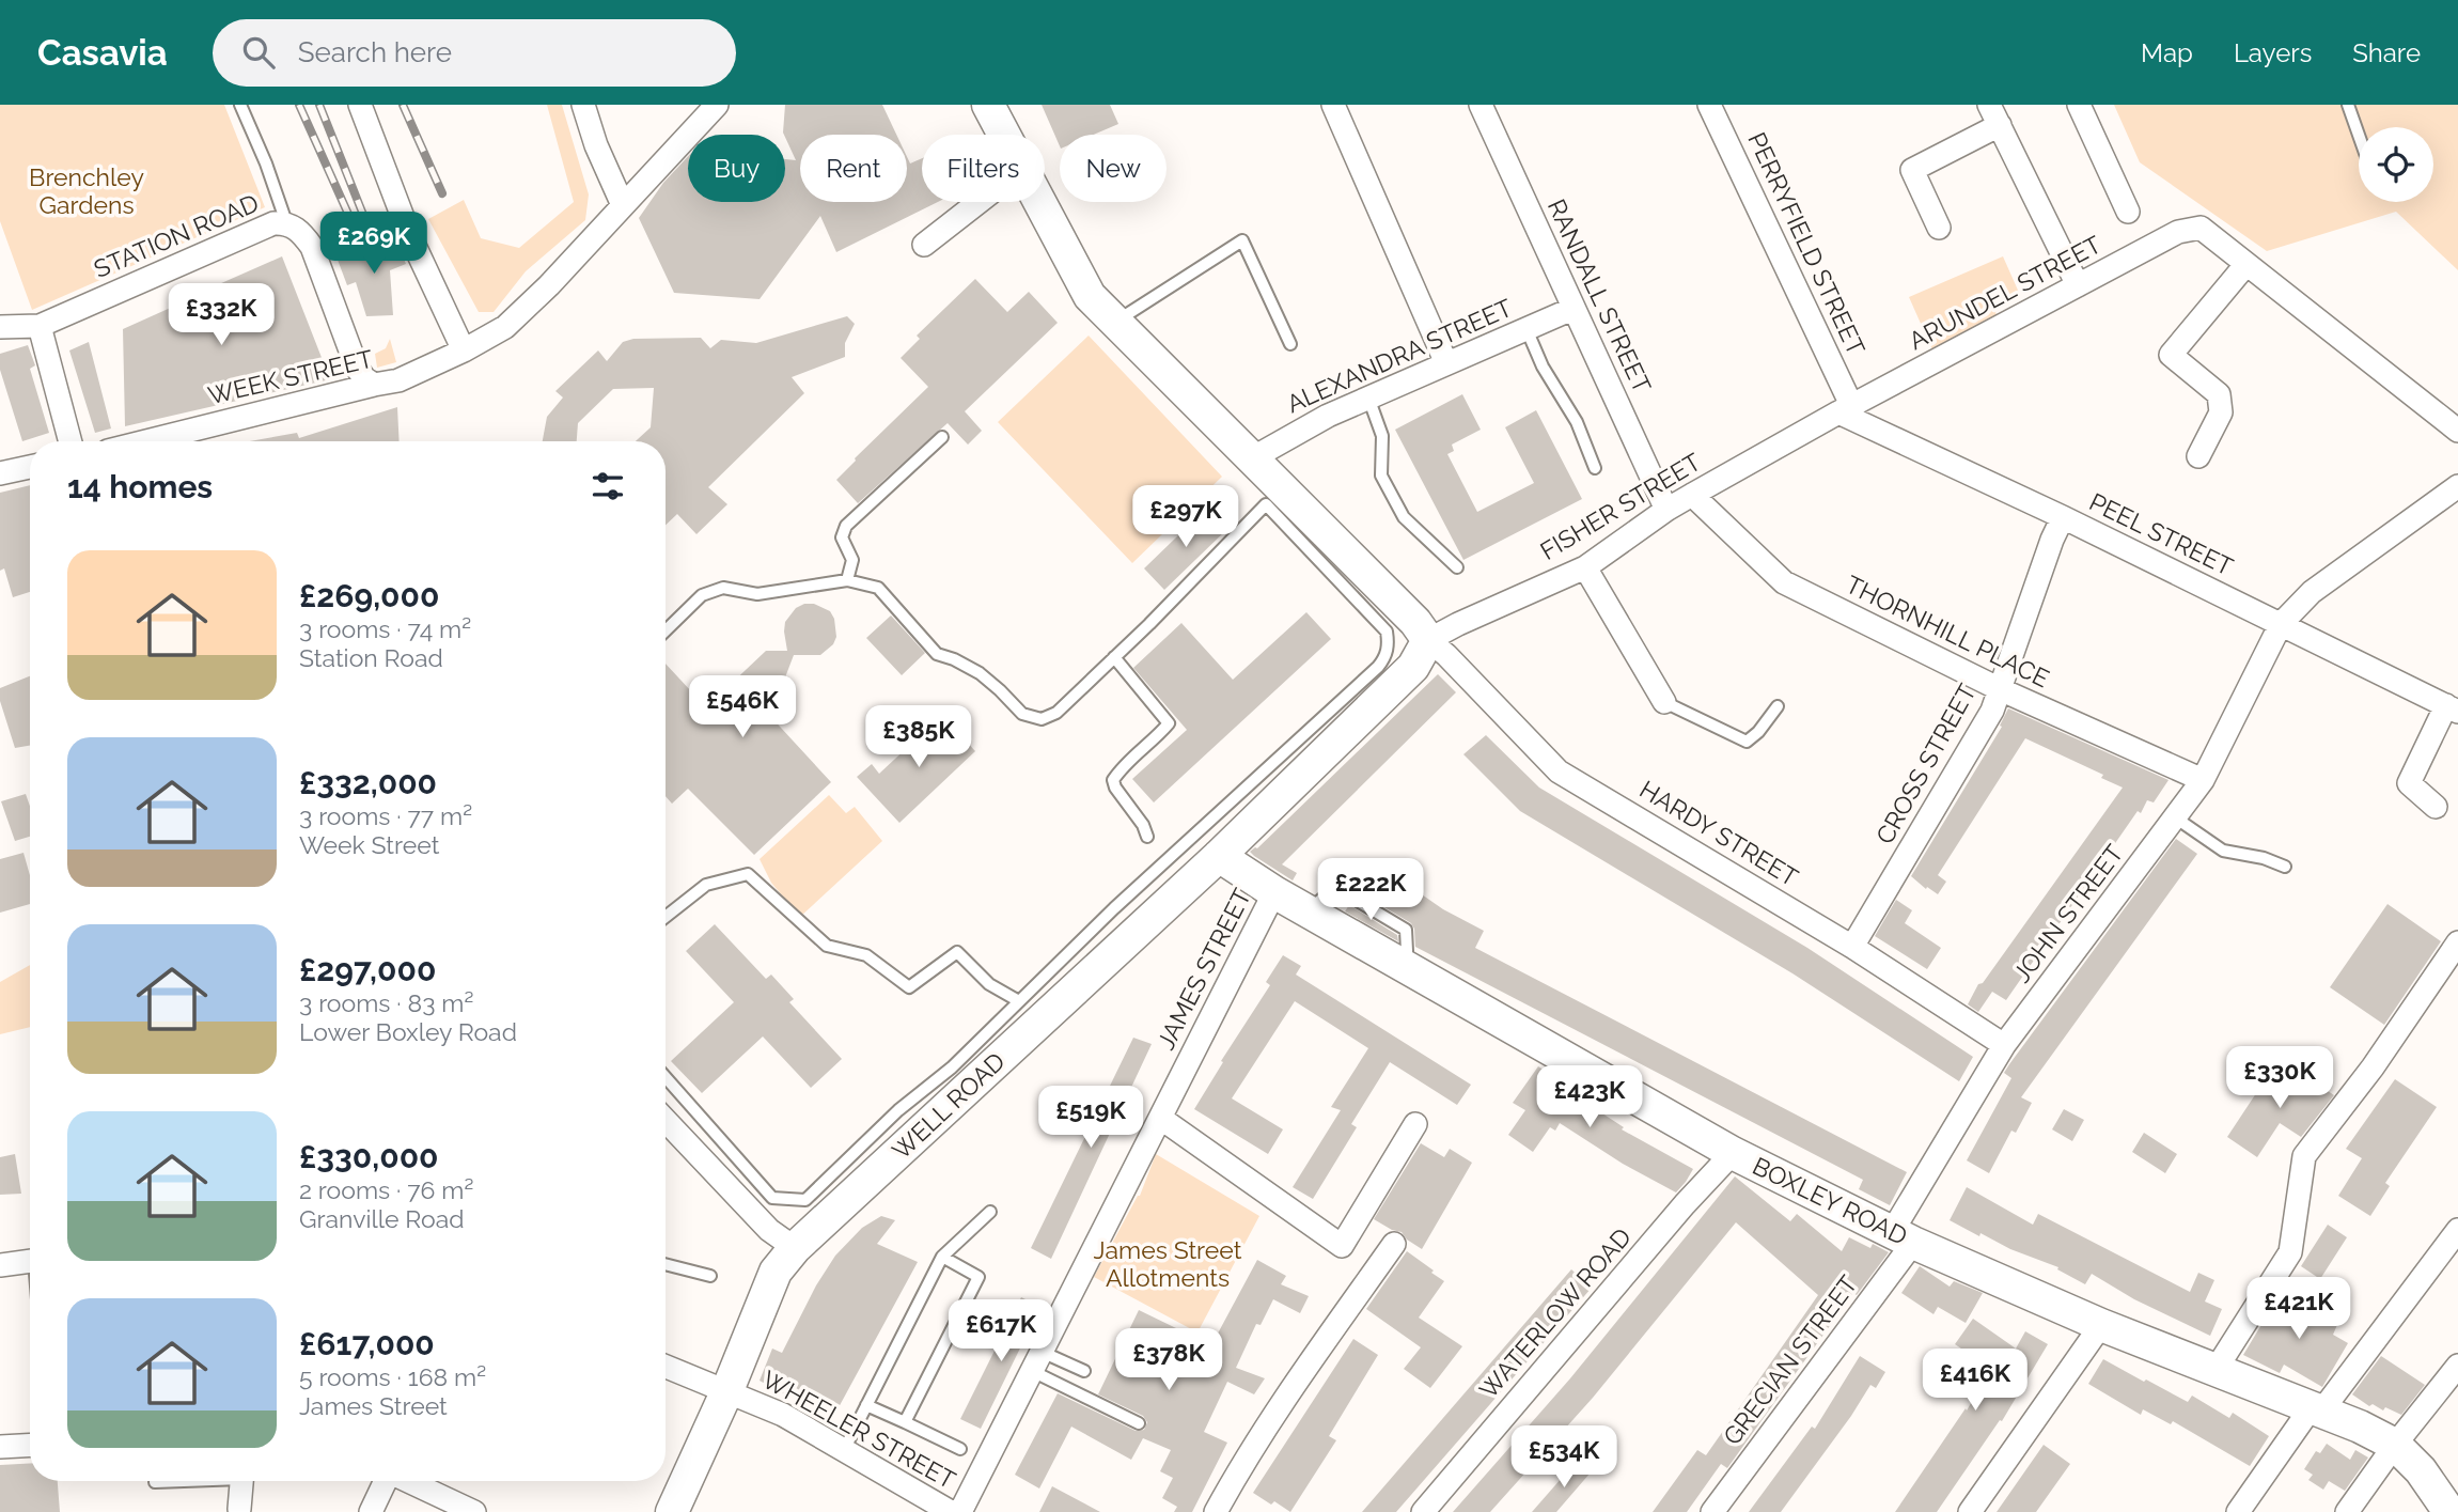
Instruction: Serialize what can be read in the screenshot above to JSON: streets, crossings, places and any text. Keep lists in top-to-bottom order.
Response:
{
  "streets": {
    "main road": ["WELL ROAD", "BOXLEY ROAD"],
    "street": [
      "STATION ROAD",
      "PERRYFIELD STREET",
      "ARUNDEL STREET",
      "RANDALL STREET",
      "ALEXANDRA STREET",
      "WEEK STREET",
      "FISHER STREET",
      "PEEL STREET",
      "THORNHILL PLACE",
      "CROSS STREET",
      "HARDY STREET",
      "JOHN STREET",
      "JAMES STREET",
      "WATERLOW ROAD",
      "GRECIAN STREET",
      "WHEELER STREET"
    ]
  },
  "crossings": [
    ["STATION ROAD", "WEEK STREET"],
    ["PERRYFIELD STREET", "ARUNDEL STREET"],
    ["PERRYFIELD STREET", "FISHER STREET"],
    ["PERRYFIELD STREET", "PEEL STREET"],
    ["ARUNDEL STREET", "FISHER STREET"],
    ["ARUNDEL STREET", "PEEL STREET"],
    ["RANDALL STREET", "ALEXANDRA STREET"],
    ["RANDALL STREET", "FISHER STREET"],
    ["FISHER STREET", "PEEL STREET"],
    ["FISHER STREET", "THORNHILL PLACE"],
    ["FISHER STREET", "HARDY STREET"],
    ["FISHER STREET", "WELL ROAD"],
    ["PEEL STREET", "CROSS STREET"],
    ["PEEL STREET", "JOHN STREET"],
    ["THORNHILL PLACE", "CROSS STREET"],
    ["THORNHILL PLACE", "JOHN STREET"],
    ["CROSS STREET", "HARDY STREET"],
    ["HARDY STREET", "JOHN STREET"],
    ["HARDY STREET", "WELL ROAD"],
    ["JOHN STREET", "BOXLEY ROAD"],
    ["JOHN STREET", "GRECIAN STREET"],
    ["JAMES STREET", "BOXLEY ROAD"],
    ["WELL ROAD", "BOXLEY ROAD"],
    ["WELL ROAD", "WHEELER STREET"],
    ["BOXLEY ROAD", "WATERLOW ROAD"],
    ["BOXLEY ROAD", "GRECIAN STREET"]
  ],
  "parks": ["Brenchley Gardens", "James Street Allotments"],
  "page": {
    "header": "Casavia",
    "search": "Search here",
    "nav": ["Map", "Layers", "Share"],
    "chip": [
      "Buy",
      "Rent",
      "Filters",
      "New"
    ],
    "price": [
      "£269K",
      "£332K",
      "£297K",
      "£546K",
      "£385K",
      "£222K",
      "£330K",
      "£423K",
      "£519K",
      "£421K",
      "£617K",
      "£378K",
      "£416K",
      "£534K"
    ],
    "heading": "14 homes",
    "list": [
      {
        "name": "£269,000",
        "note": "3 rooms · 74 m² · Station Road"
      },
      {
        "name": "£332,000",
        "note": "3 rooms · 77 m² · Week Street"
      },
      {
        "name": "£297,000",
        "note": "3 rooms · 83 m² · Lower Boxley Road"
      },
      {
        "name": "£330,000",
        "note": "2 rooms · 76 m² · Granville Road"
      },
      {
        "name": "£617,000",
        "note": "5 rooms · 168 m² · James Street"
      }
    ]
  }
}
